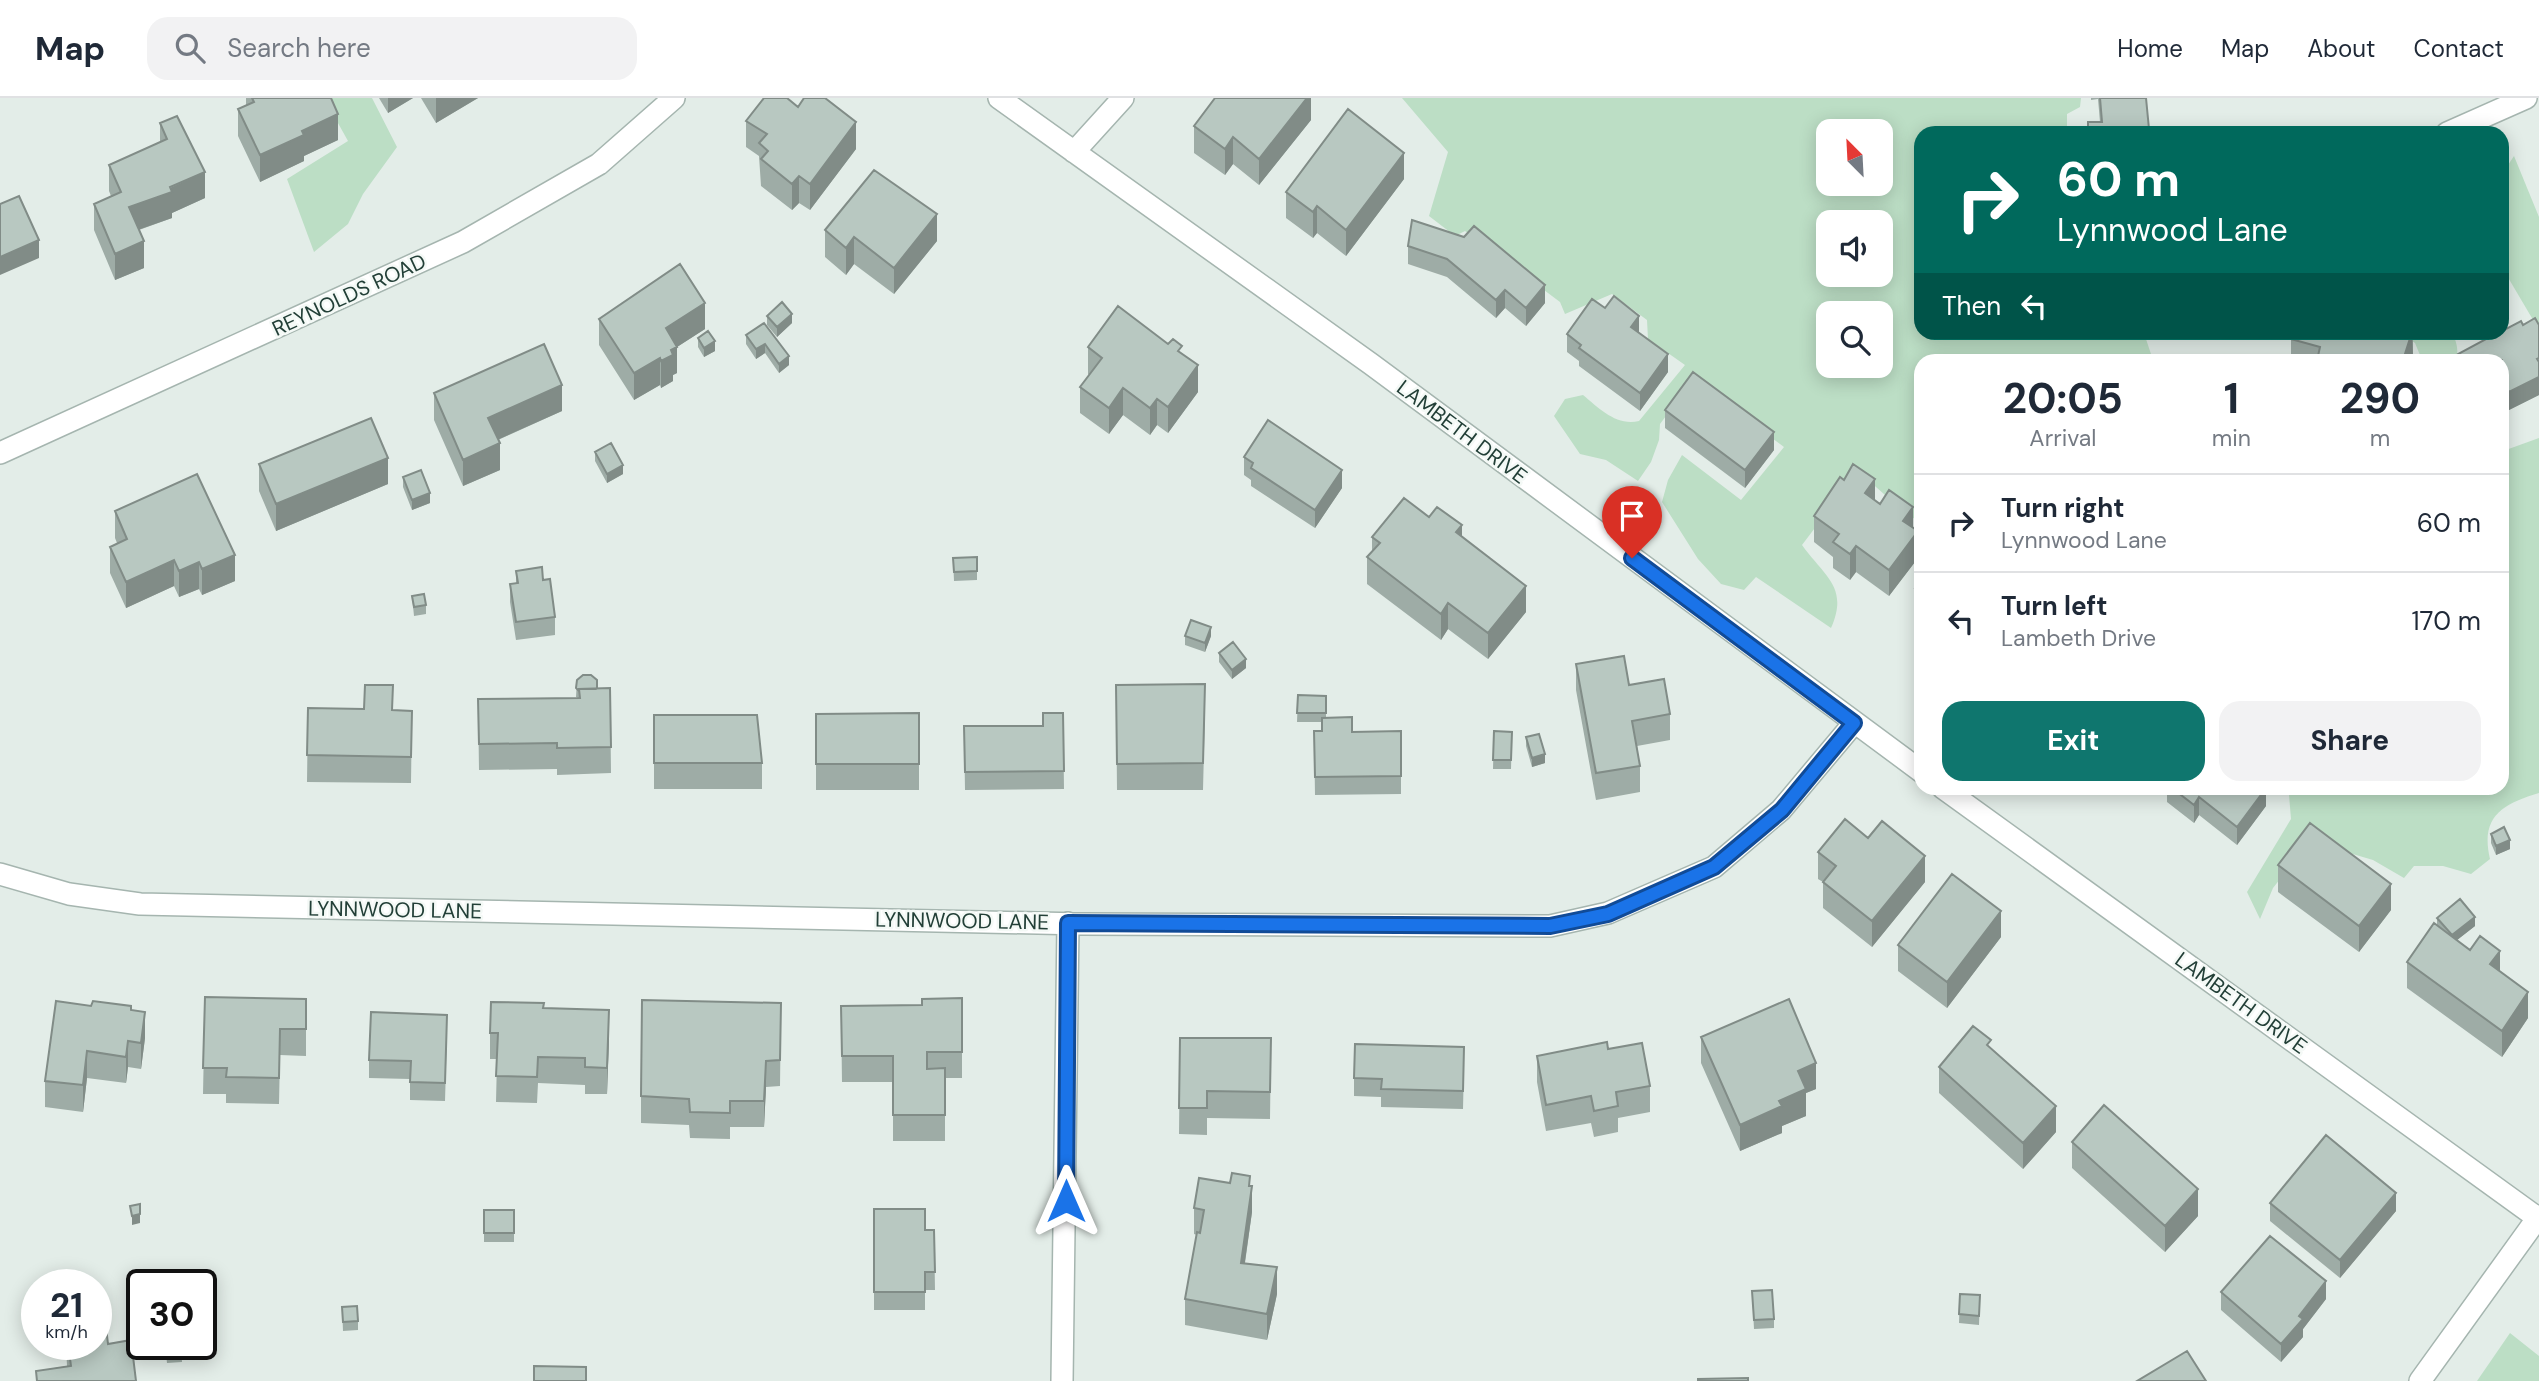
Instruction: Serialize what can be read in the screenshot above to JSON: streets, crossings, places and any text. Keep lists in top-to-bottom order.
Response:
{
  "streets": {
    "street": ["REYNOLDS ROAD", "LAMBETH DRIVE", "LYNNWOOD LANE"]
  },
  "crossings": [
    ["LAMBETH DRIVE", "LYNNWOOD LANE"]
  ],
  "north": "top left",
  "page": {
    "header": "Map",
    "search": "Search here",
    "nav": [
      "Home",
      "Map",
      "About",
      "Contact"
    ],
    "turn": ["60 m", "Lynnwood Lane"],
    "then": "Then",
    "eta": [
      "20:05",
      "Arrival",
      "1",
      "min",
      "290",
      "m"
    ],
    "list": [
      {
        "name": "Turn right",
        "note": "Lynnwood Lane",
        "value": "60 m"
      },
      {
        "name": "Turn left",
        "note": "Lambeth Drive",
        "value": "170 m"
      }
    ],
    "buttons": ["Exit", "Share"],
    "speed": "21 km/h",
    "limit": "30"
  }
}
